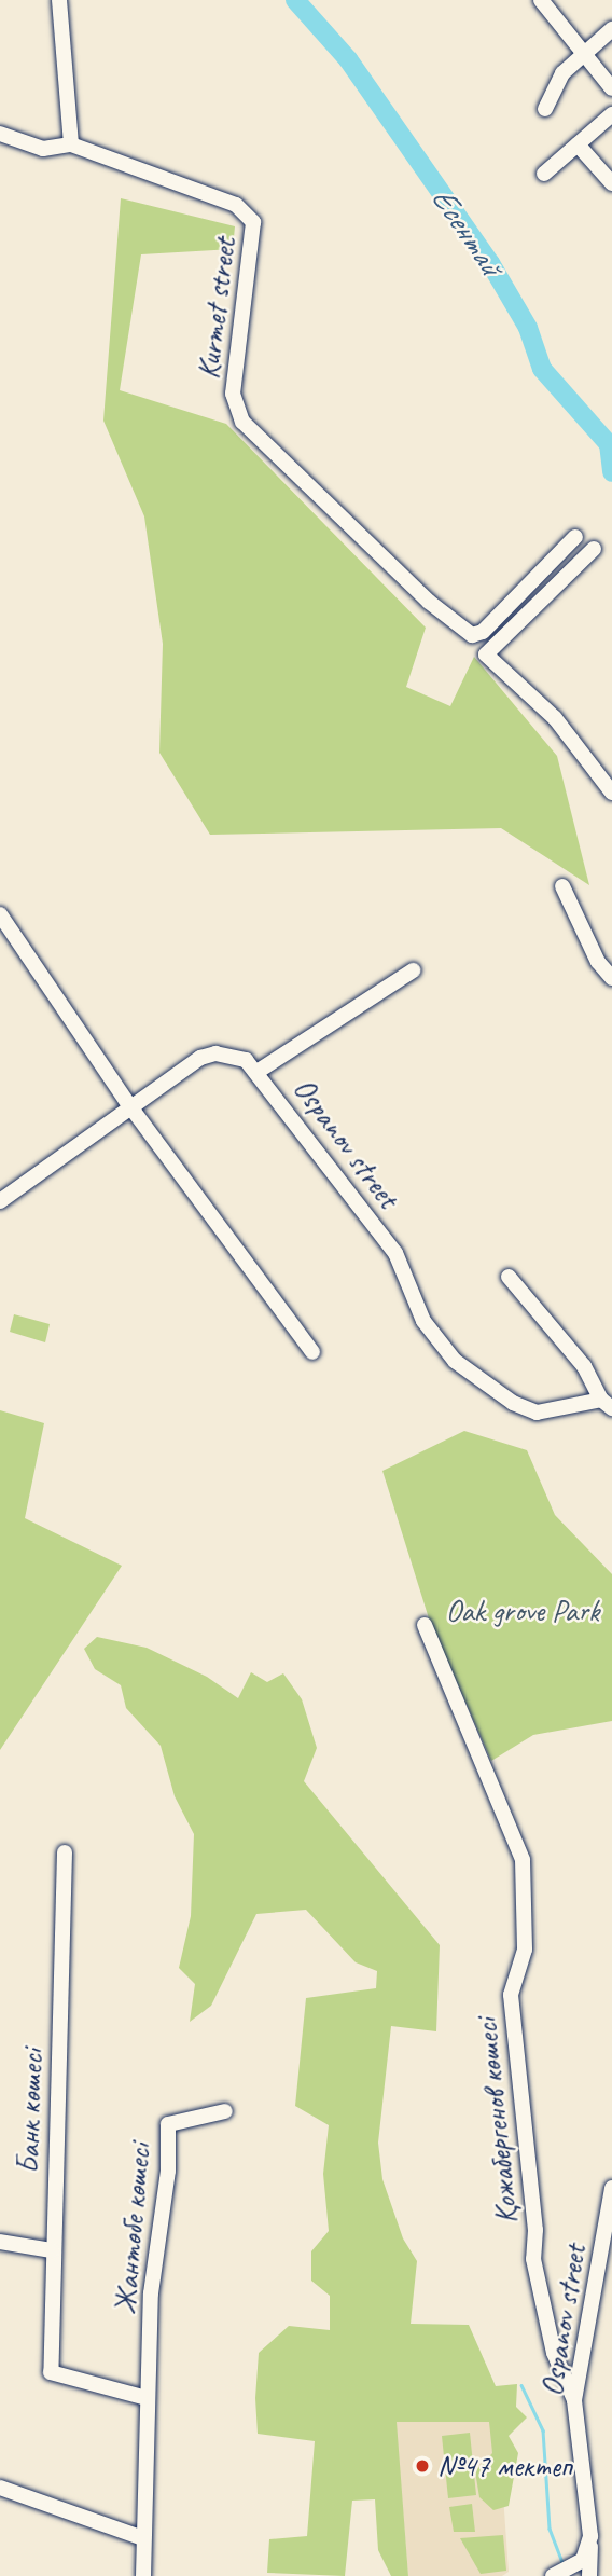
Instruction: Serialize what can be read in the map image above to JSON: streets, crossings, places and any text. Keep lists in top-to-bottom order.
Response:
{
  "streets": {
    "street": [
      "Kurmet street",
      "Ospanov street",
      "Банк көшесі",
      "Қожабергенов көшесі",
      "Жантөбе көшесі"
    ]
  },
  "crossings": [
    ["Ospanov street", "Қожабергенов көшесі"],
    ["Банк көшесі", "Жантөбе көшесі"]
  ],
  "water": ["Есентай"],
  "parks": ["Oak grove Park"],
  "places": ["№47 мектеп"]
}
